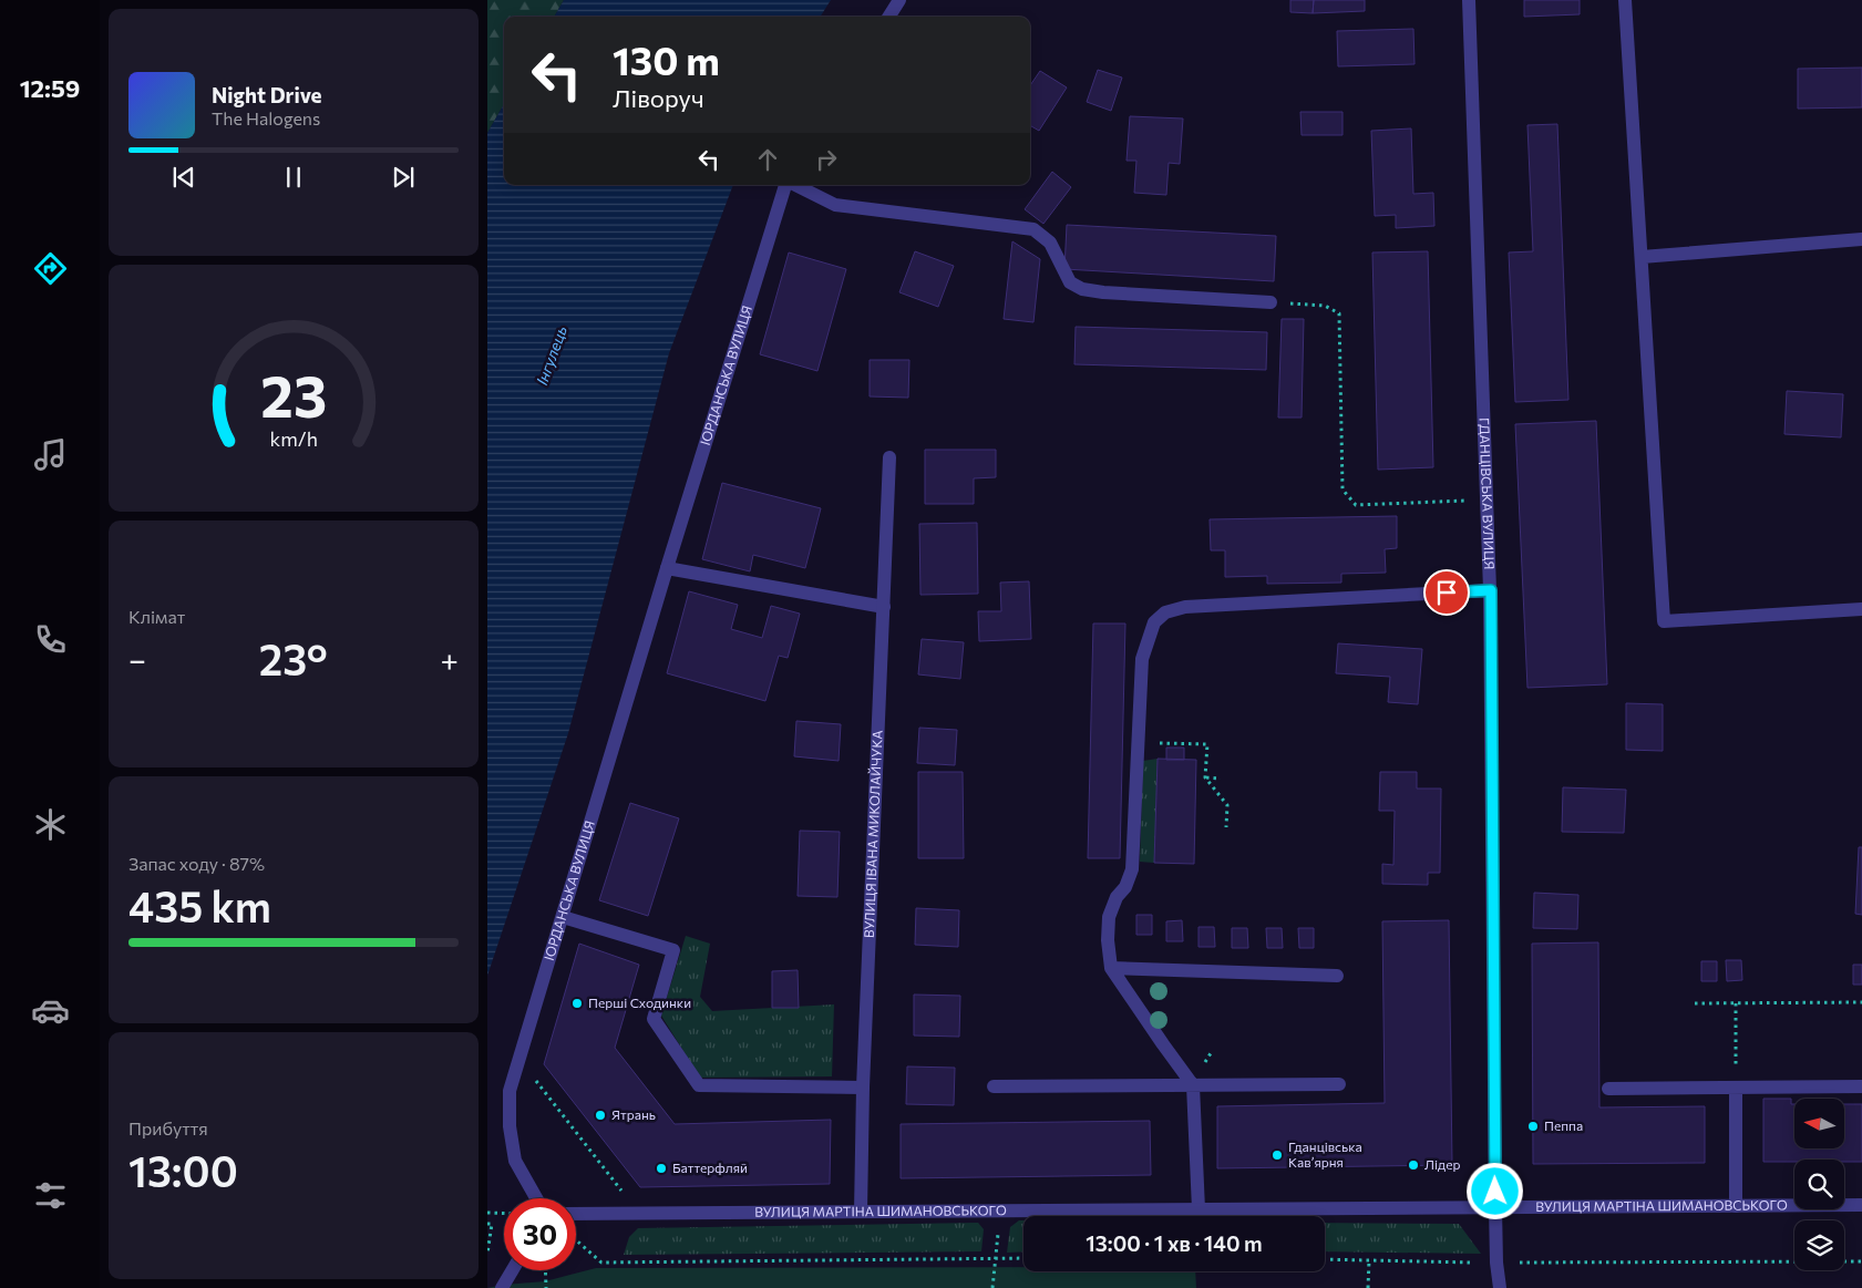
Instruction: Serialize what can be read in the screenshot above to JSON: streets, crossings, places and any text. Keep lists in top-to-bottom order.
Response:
{
  "streets": {
    "street": [
      "ІОРДАНСЬКА ВУЛИЦЯ",
      "ГДАНЦІВСЬКА ВУЛИЦЯ",
      "ВУЛИЦЯ ІВАНА МИКОЛАЙЧУКА",
      "ВУЛИЦЯ МАРТІНА ШИМАНОВСЬКОГО"
    ]
  },
  "crossings": [
    ["ГДАНЦІВСЬКА ВУЛИЦЯ", "ВУЛИЦЯ МАРТІНА ШИМАНОВСЬКОГО"],
    ["ВУЛИЦЯ ІВАНА МИКОЛАЙЧУКА", "ВУЛИЦЯ МАРТІНА ШИМАНОВСЬКОГО"]
  ],
  "water": ["Інгулець"],
  "places": [
    "Перші Сходинки",
    "Ятрань",
    "Пеппа",
    "Гданцівська Кавʼярня",
    "Лідер",
    "Баттерфляй"
  ],
  "north": "left",
  "page": {
    "tabs": "12:59",
    "turn": ["130 m", "Ліворуч"],
    "song": ["Night Drive", "The Halogens"],
    "tile": [
      "Клімат",
      ["Запас ходу · 87%", "435 km"],
      ["Прибуття", "13:00"]
    ],
    "heat": ["−", "23°", "+"],
    "limit": "30",
    "trip": "13:00 · 1 хв · 140 m",
    "gauge": ["23", "km/h"]
  }
}
